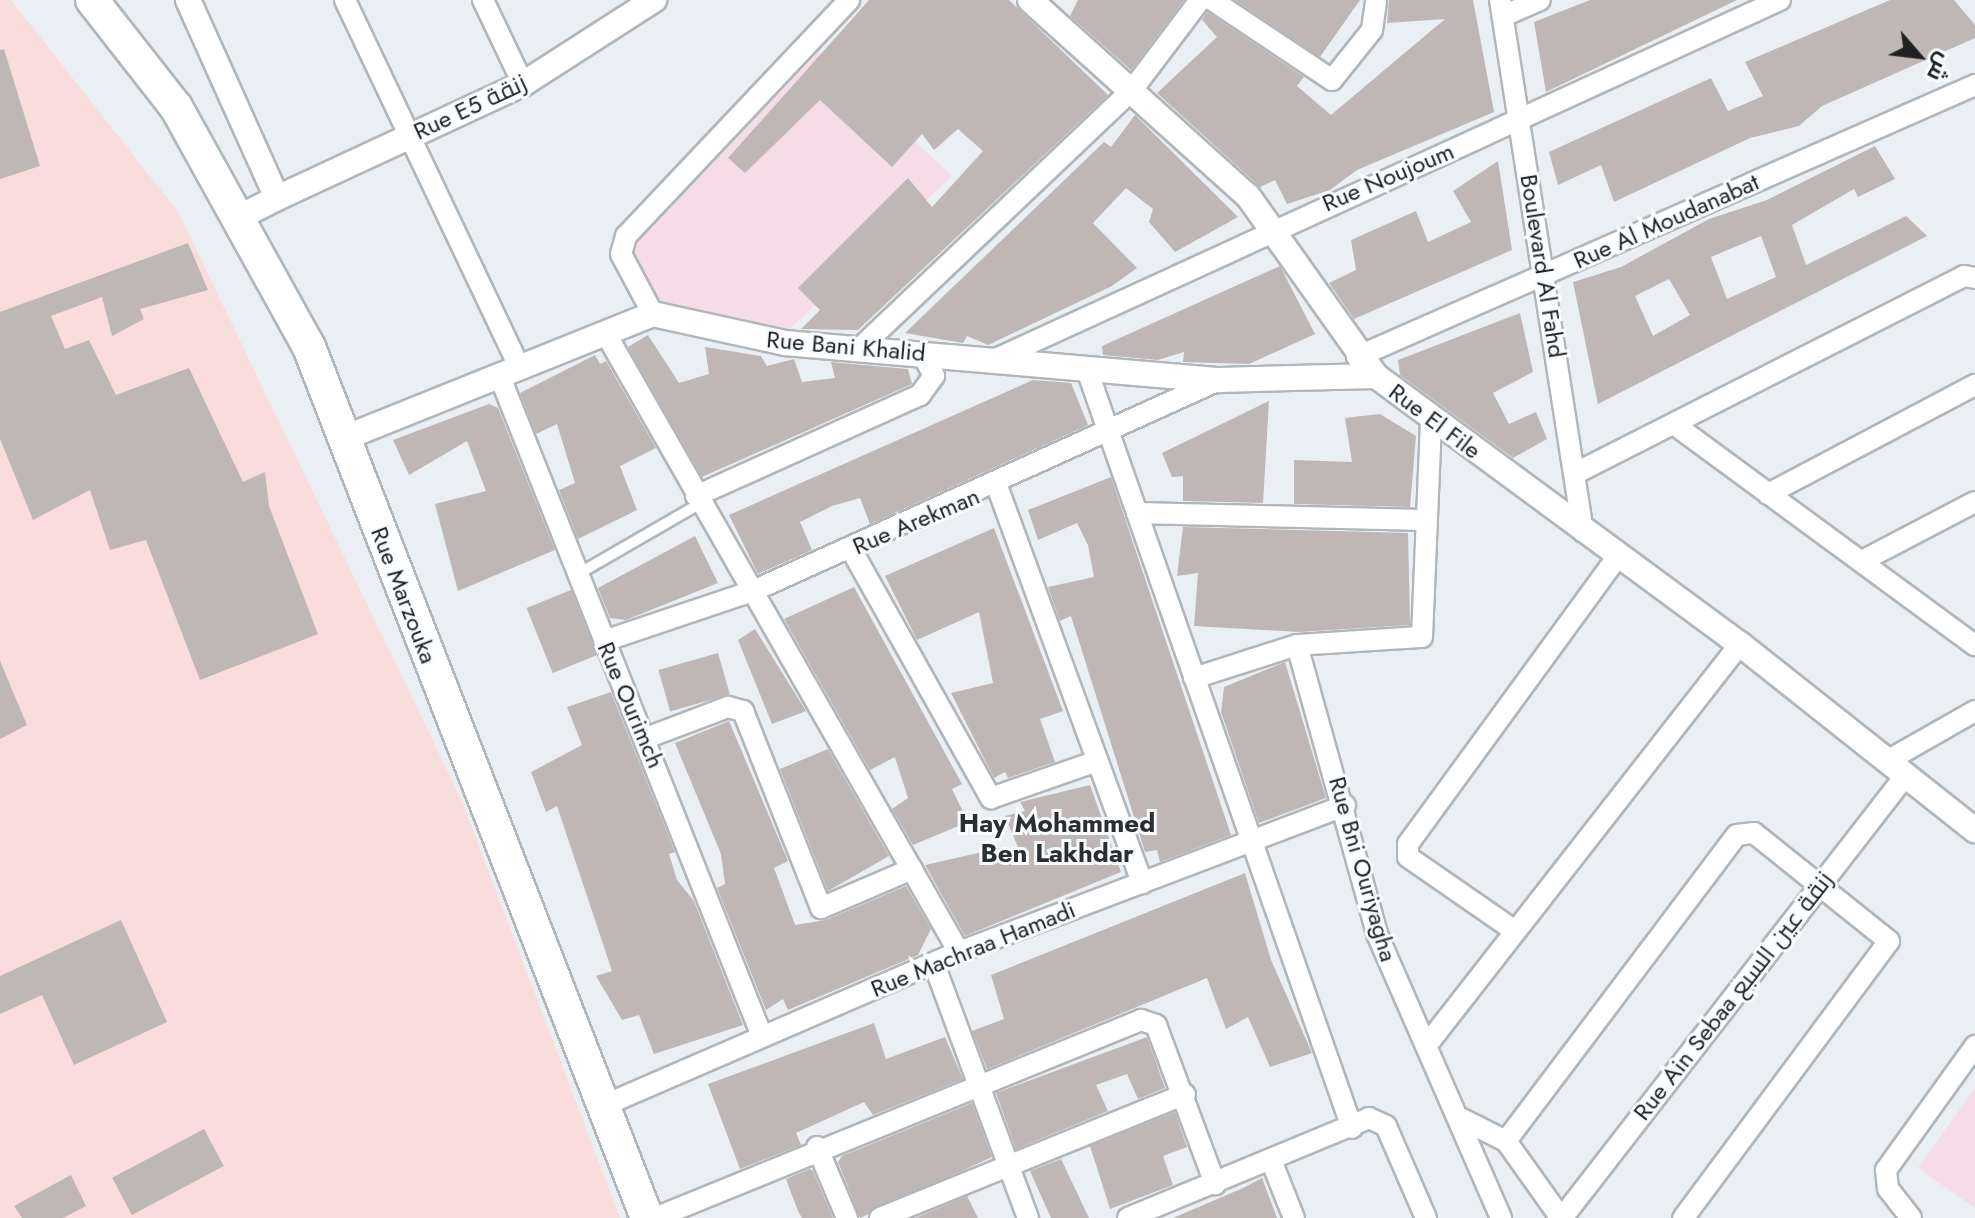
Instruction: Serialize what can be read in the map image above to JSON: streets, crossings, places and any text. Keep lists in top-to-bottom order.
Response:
{
  "streets": {
    "main road": ["Rue Marzouka"],
    "street": [
      "Rue E5 زنقة",
      "Rue Noujoum",
      "Rue Al Moudanabat",
      "Boulevard Al Fahd",
      "Rue Bani Khalid",
      "Rue El File",
      "Rue Arekman",
      "Rue Ourimch",
      "Rue Bni Ouriyagha",
      "Rue Machraa Hamadi",
      "Rue Ain Sebaa زنقة عين السبع"
    ]
  },
  "crossings": [
    ["Rue E5 زنقة", "Rue Ourimch"],
    ["Rue Noujoum", "Boulevard Al Fahd"],
    ["Rue Noujoum", "Rue Bani Khalid"],
    ["Rue Noujoum", "Rue El File"],
    ["Rue Al Moudanabat", "Boulevard Al Fahd"],
    ["Rue Al Moudanabat", "Rue El File"],
    ["Boulevard Al Fahd", "Rue El File"],
    ["Rue Bani Khalid", "Rue El File"],
    ["Rue Bani Khalid", "Rue Arekman"],
    ["Rue El File", "Rue Ain Sebaa زنقة عين السبع"],
    ["Rue Arekman", "Rue Ourimch"],
    ["Rue Marzouka", "Rue Machraa Hamadi"],
    ["Rue Ourimch", "Rue Machraa Hamadi"],
    ["Rue Bni Ouriyagha", "Rue Machraa Hamadi"]
  ],
  "districts": ["Hay Mohammed Ben Lakhdar"],
  "north": "bottom right"
}
